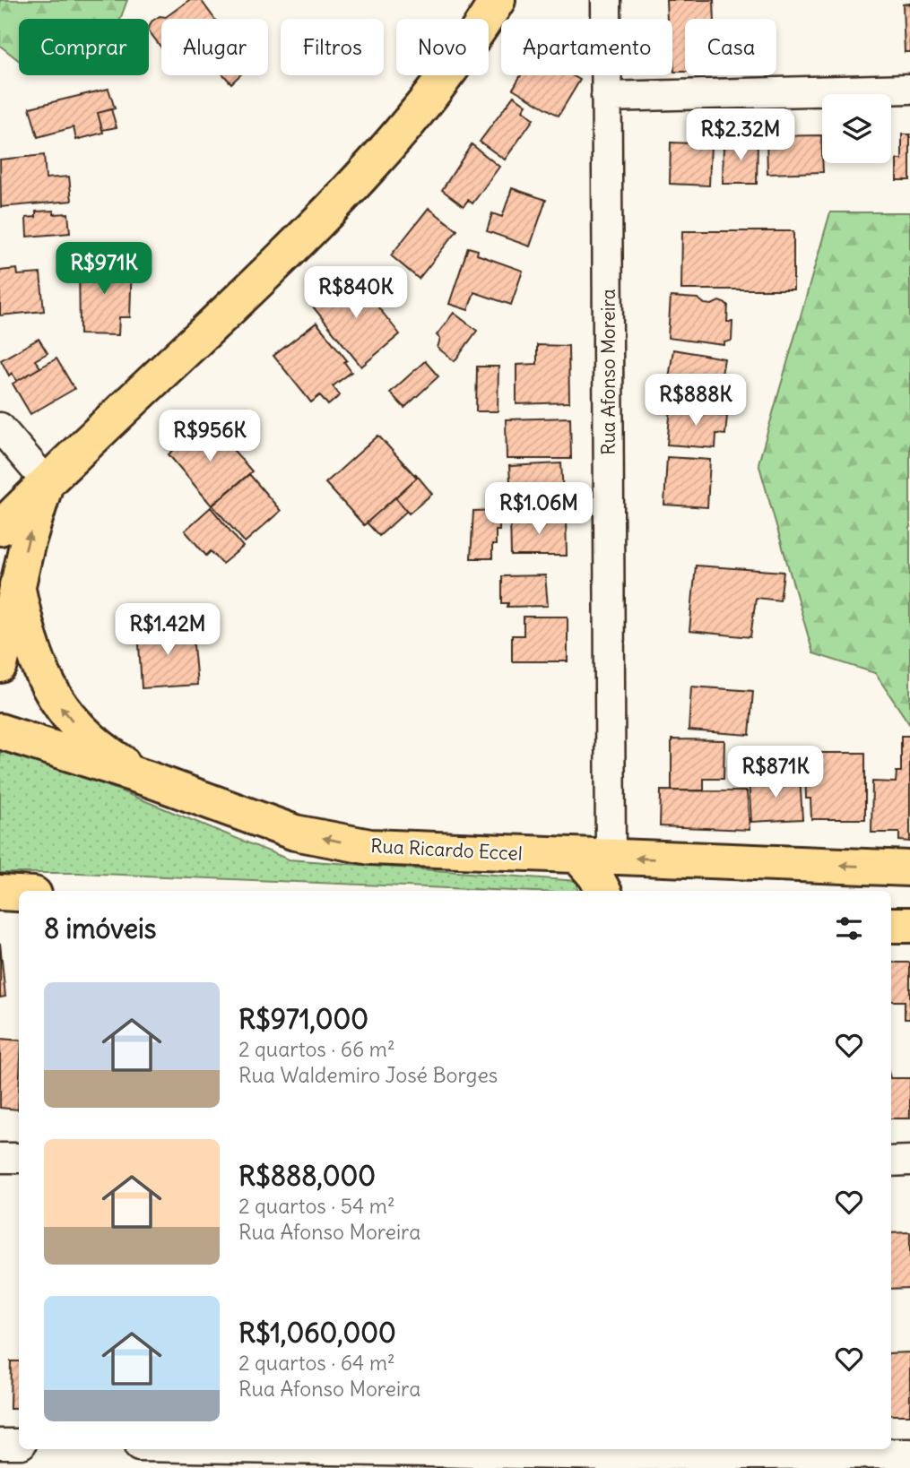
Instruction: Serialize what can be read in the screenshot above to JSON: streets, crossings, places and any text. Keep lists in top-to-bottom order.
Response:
{
  "streets": {
    "main road": ["Rua Ricardo Eccel"],
    "street": ["Rua Afonso Moreira"]
  },
  "crossings": [
    ["Rua Afonso Moreira", "Rua Ricardo Eccel"]
  ],
  "one_way": ["Rua Ricardo Eccel"],
  "page": {
    "chip": [
      "Comprar",
      "Alugar",
      "Filtros",
      "Novo",
      "Apartamento",
      "Casa"
    ],
    "price": [
      "R$2.32M",
      "R$971K",
      "R$840K",
      "R$888K",
      "R$956K",
      "R$1.06M",
      "R$1.42M",
      "R$871K"
    ],
    "heading": "8 imóveis",
    "list": [
      {
        "name": "R$971,000",
        "note": "2 quartos · 66 m² · Rua Waldemiro José Borges"
      },
      {
        "name": "R$888,000",
        "note": "2 quartos · 54 m² · Rua Afonso Moreira"
      },
      {
        "name": "R$1,060,000",
        "note": "2 quartos · 64 m² · Rua Afonso Moreira"
      }
    ]
  }
}
